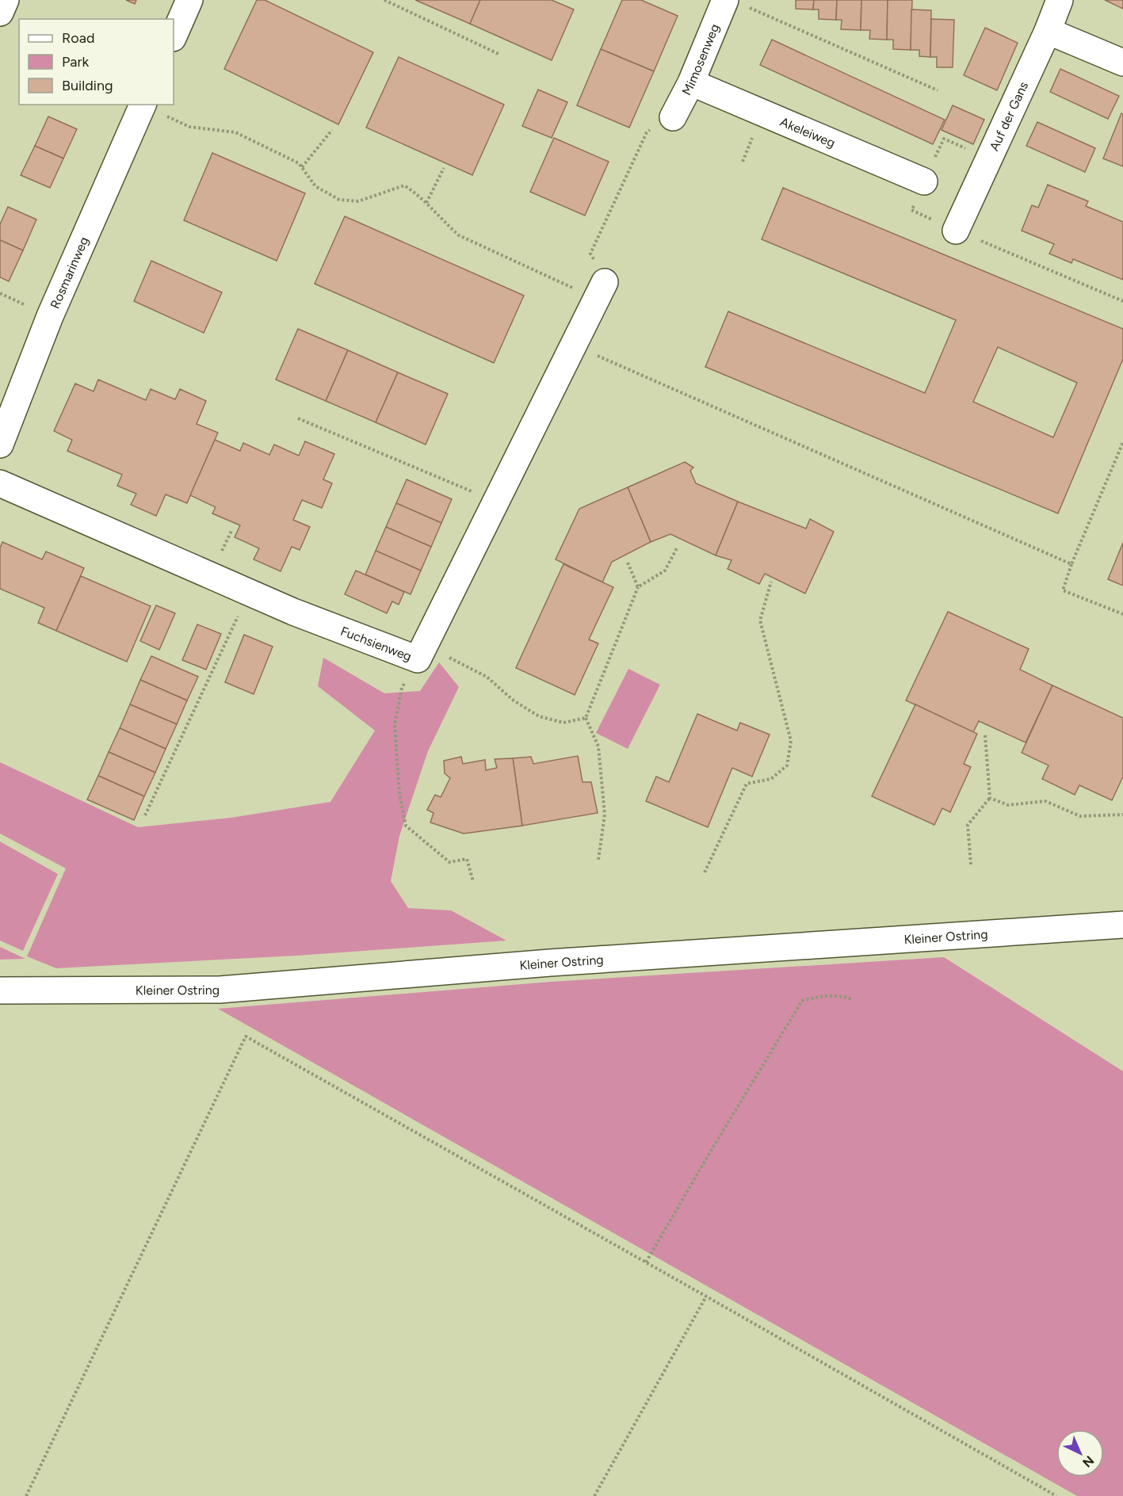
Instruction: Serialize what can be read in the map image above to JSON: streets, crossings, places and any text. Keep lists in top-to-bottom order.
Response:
{
  "streets": {
    "street": [
      "Mimosenweg",
      "Auf der Gans",
      "Akeleiweg",
      "Rosmarinweg",
      "Fuchsienweg",
      "Kleiner Ostring"
    ]
  },
  "crossings": [
    ["Mimosenweg", "Akeleiweg"]
  ],
  "legend": ["Road", "Park", "Building"],
  "north": "bottom right"
}
